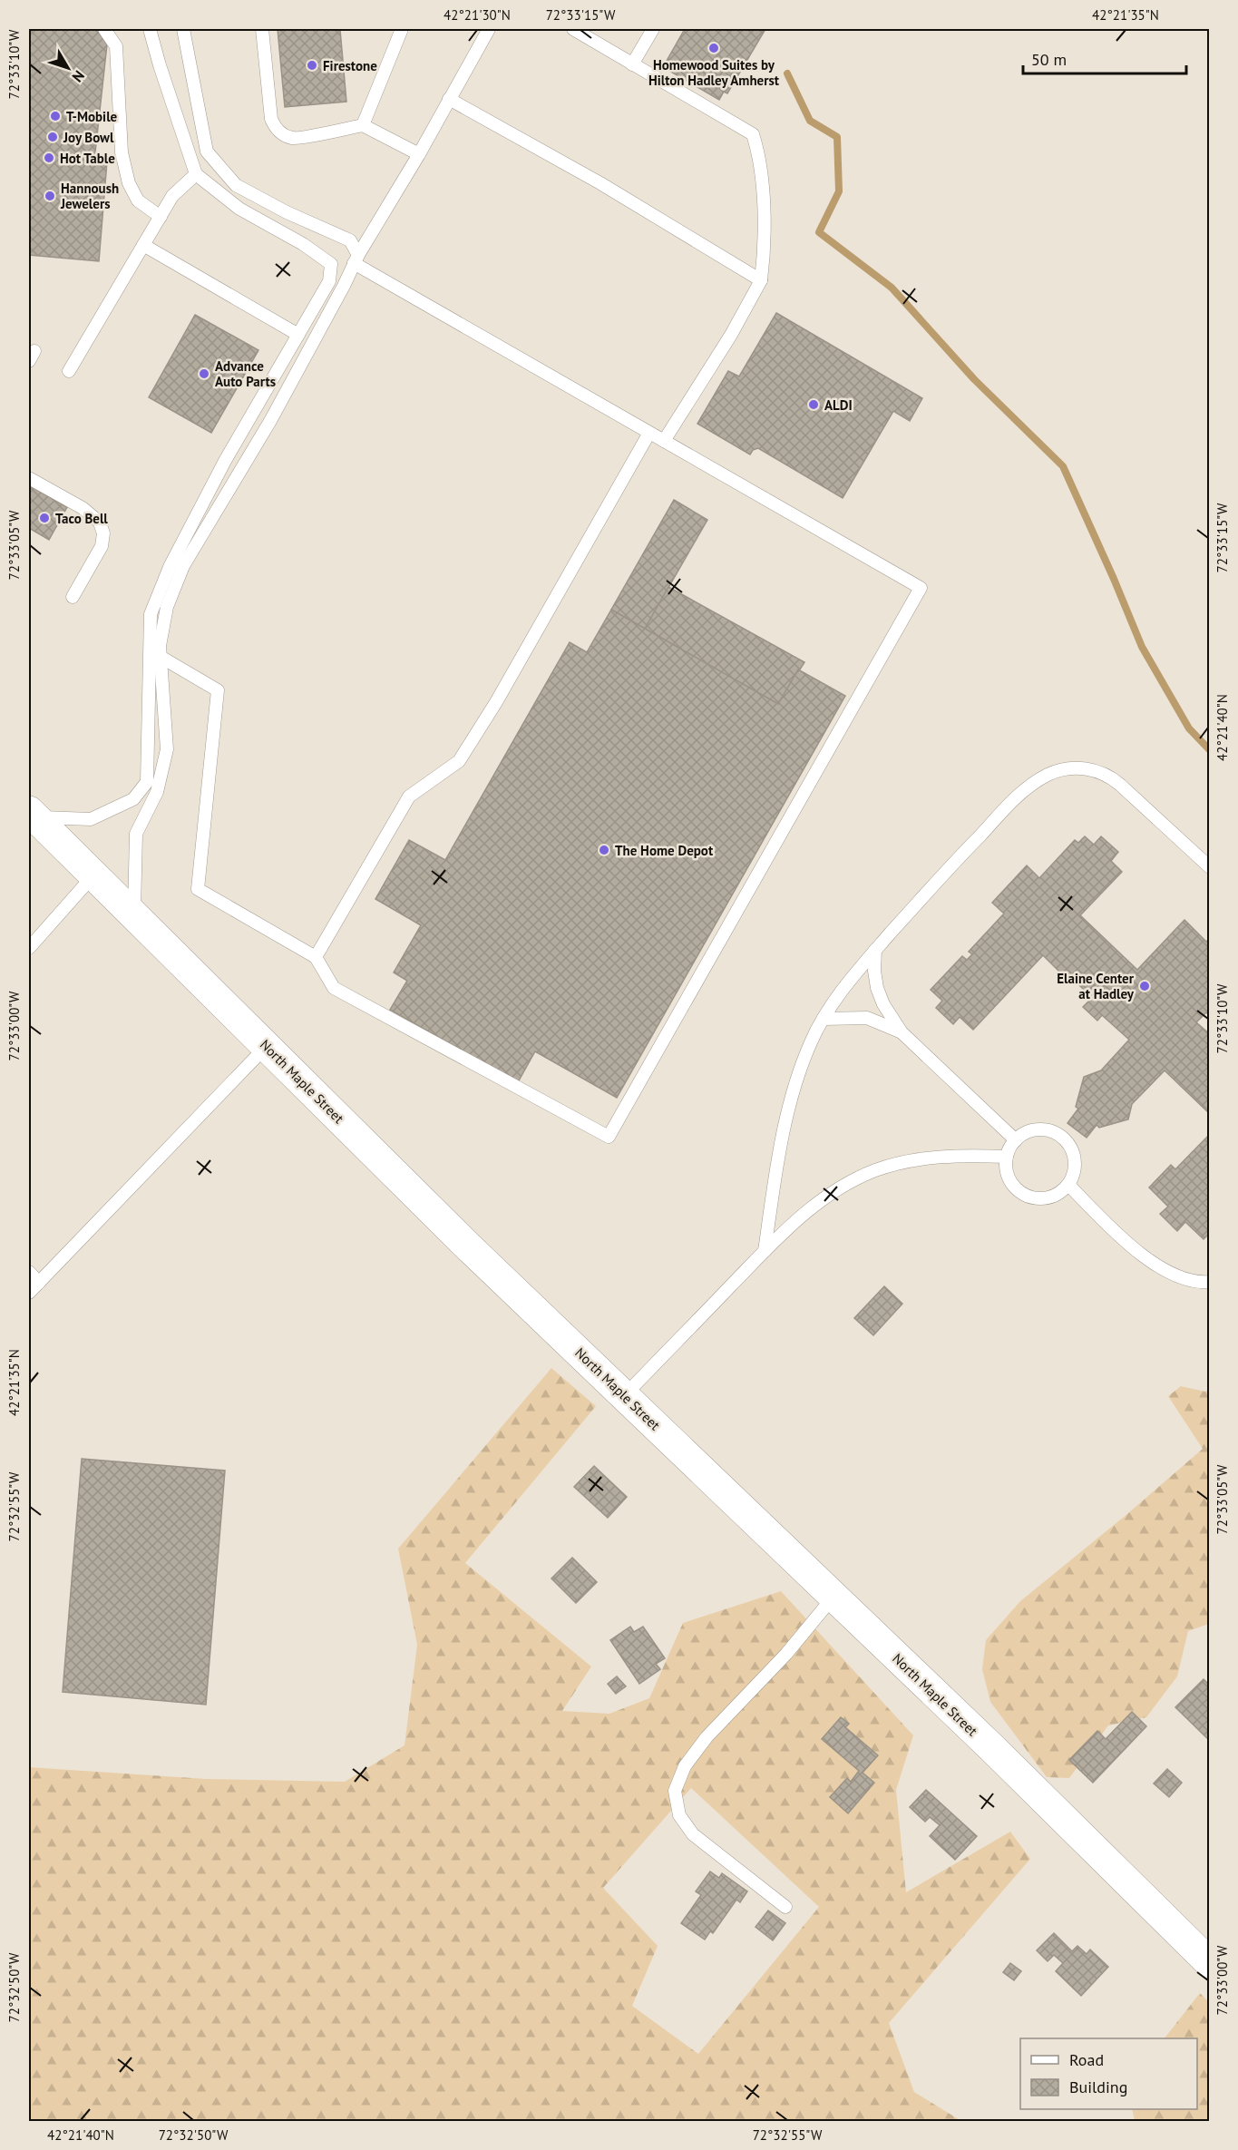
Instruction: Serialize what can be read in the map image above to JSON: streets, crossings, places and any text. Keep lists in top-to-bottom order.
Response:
{
  "streets": {
    "main road": ["North Maple Street"]
  },
  "places": [
    "Homewood Suites by Hilton Hadley Amherst",
    "Firestone",
    "T-Mobile",
    "Joy Bowl",
    "Hot Table",
    "Hannoush Jewelers",
    "Advance Auto Parts",
    "ALDI",
    "Taco Bell",
    "The Home Depot",
    "Elaine Center at Hadley"
  ],
  "legend": ["Road", "Building"],
  "scale_bar": "50 m",
  "north": "bottom right",
  "coordinates": [
    "42°21'30\"N",
    "72°33'15\"W",
    "42°21'35\"N",
    "72°33'10\"W",
    "72°33'05\"W",
    "42°21'40\"N",
    "72°33'00\"W",
    "72°32'55\"W",
    "72°32'50\"W"
  ]
}
